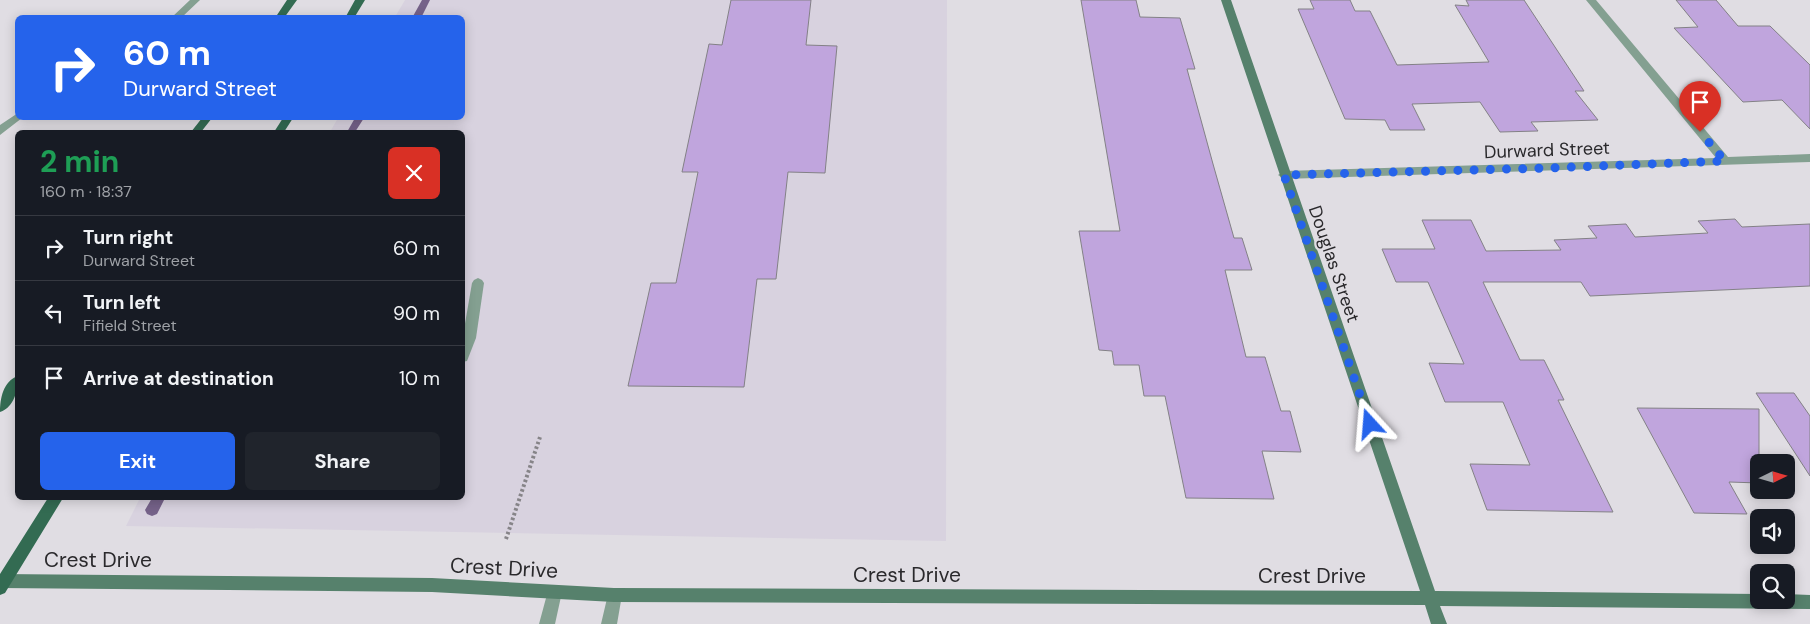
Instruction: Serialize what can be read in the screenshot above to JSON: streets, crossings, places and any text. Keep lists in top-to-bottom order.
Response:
{
  "streets": {
    "street": ["Durward Street", "Douglas Street", "Crest Drive"]
  },
  "crossings": [
    ["Durward Street", "Douglas Street"],
    ["Douglas Street", "Crest Drive"]
  ],
  "north": "right",
  "page": {
    "turn": ["60 m", "Durward Street"],
    "heading": ["2 min", "160 m · 18:37"],
    "list": [
      {
        "name": "Turn right",
        "note": "Durward Street",
        "value": "60 m"
      },
      {
        "name": "Turn left",
        "note": "Fifield Street",
        "value": "90 m"
      },
      {
        "name": "Arrive at destination",
        "value": "10 m"
      }
    ],
    "buttons": ["Exit", "Share"]
  }
}
